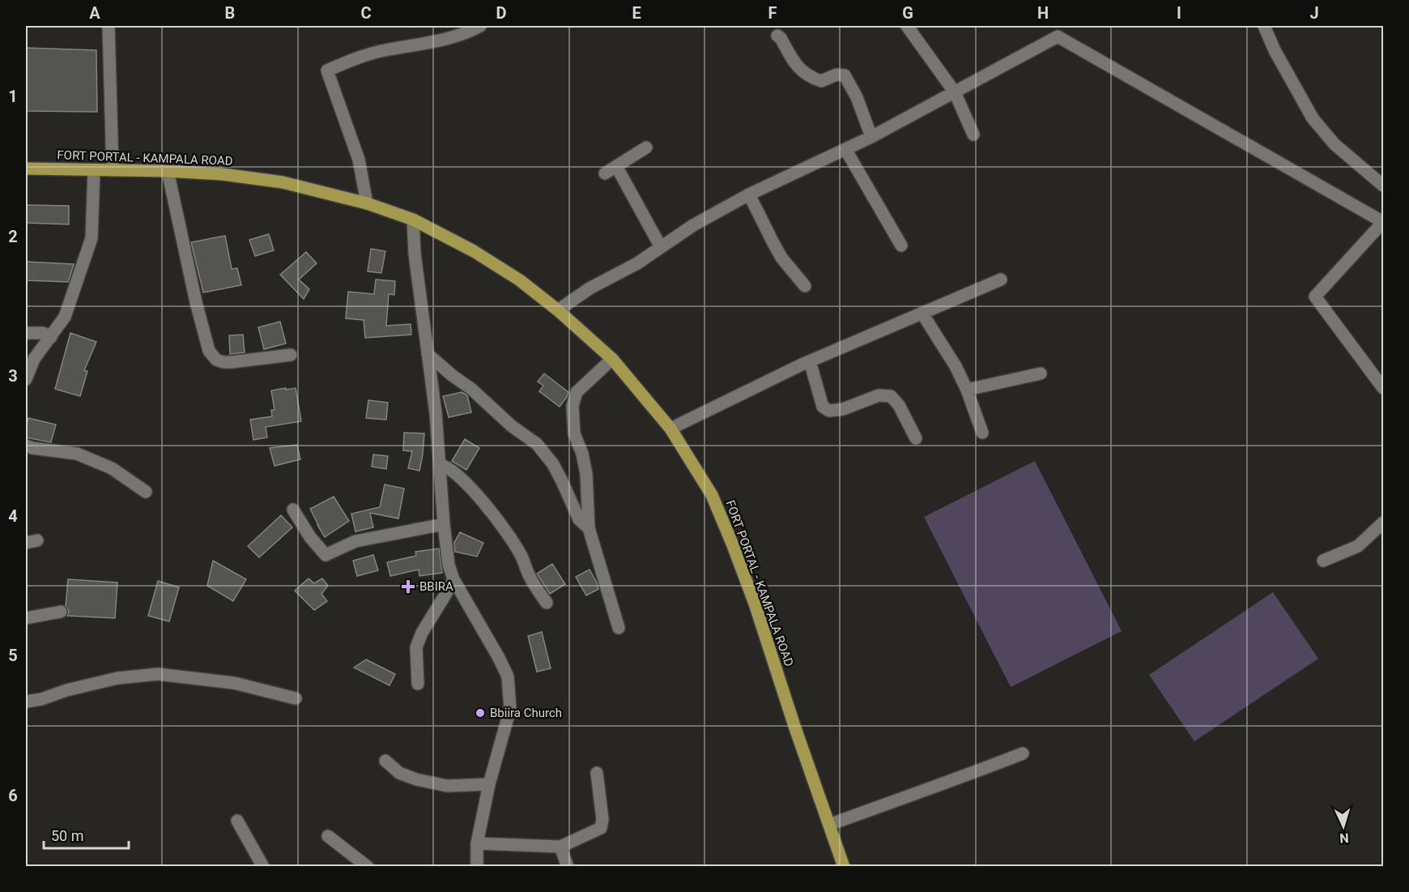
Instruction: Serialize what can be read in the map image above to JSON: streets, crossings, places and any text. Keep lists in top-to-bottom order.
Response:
{
  "streets": {
    "main road": ["FORT PORTAL - KAMPALA ROAD"]
  },
  "places": {
    "health": ["BBIRA"],
    "other": ["Bbiira Church"]
  },
  "scale_bar": "50 m",
  "north": "bottom",
  "grid": {
    "columns": [
      "A",
      "B",
      "C",
      "D",
      "E",
      "F",
      "G",
      "H",
      "I",
      "J"
    ],
    "rows": [
      "1",
      "2",
      "3",
      "4",
      "5",
      "6"
    ]
  }
}
